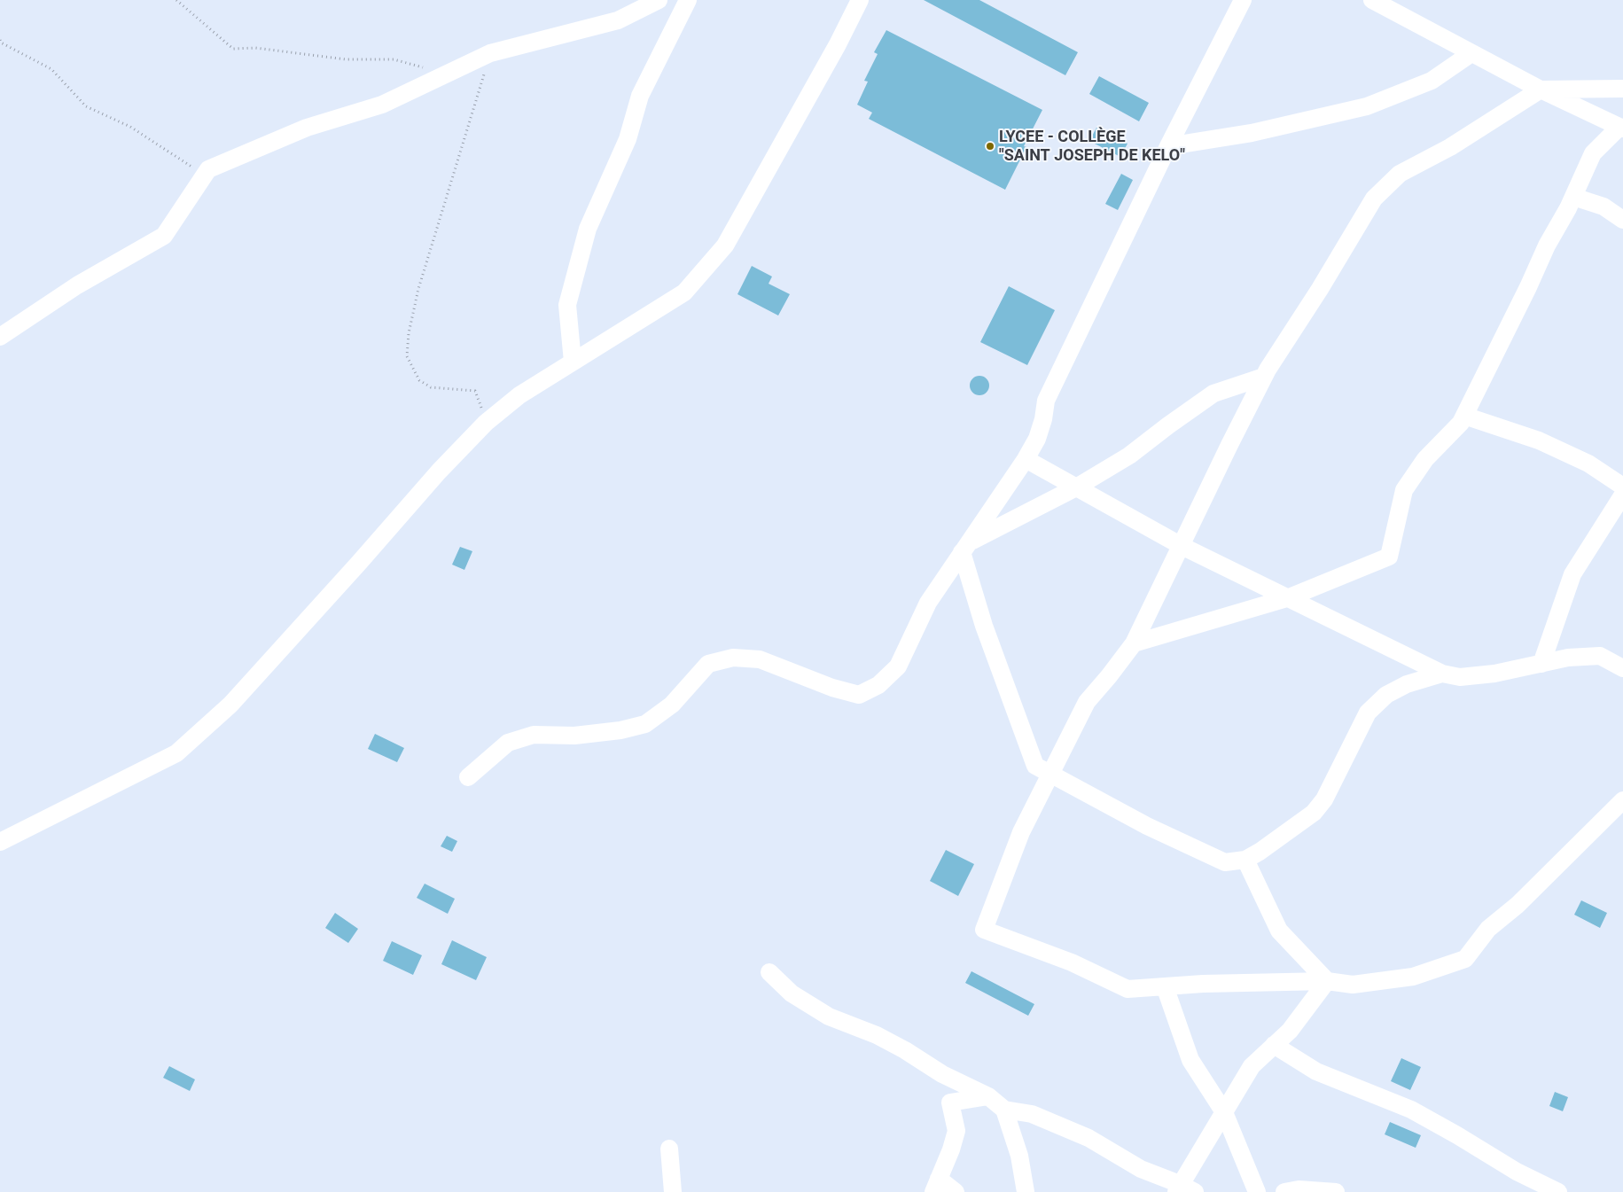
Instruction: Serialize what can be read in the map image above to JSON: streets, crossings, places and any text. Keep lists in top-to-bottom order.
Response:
{
  "places": ["LYCEE - COLLÈGE \"SAINT JOSEPH DE KELO\""]
}
